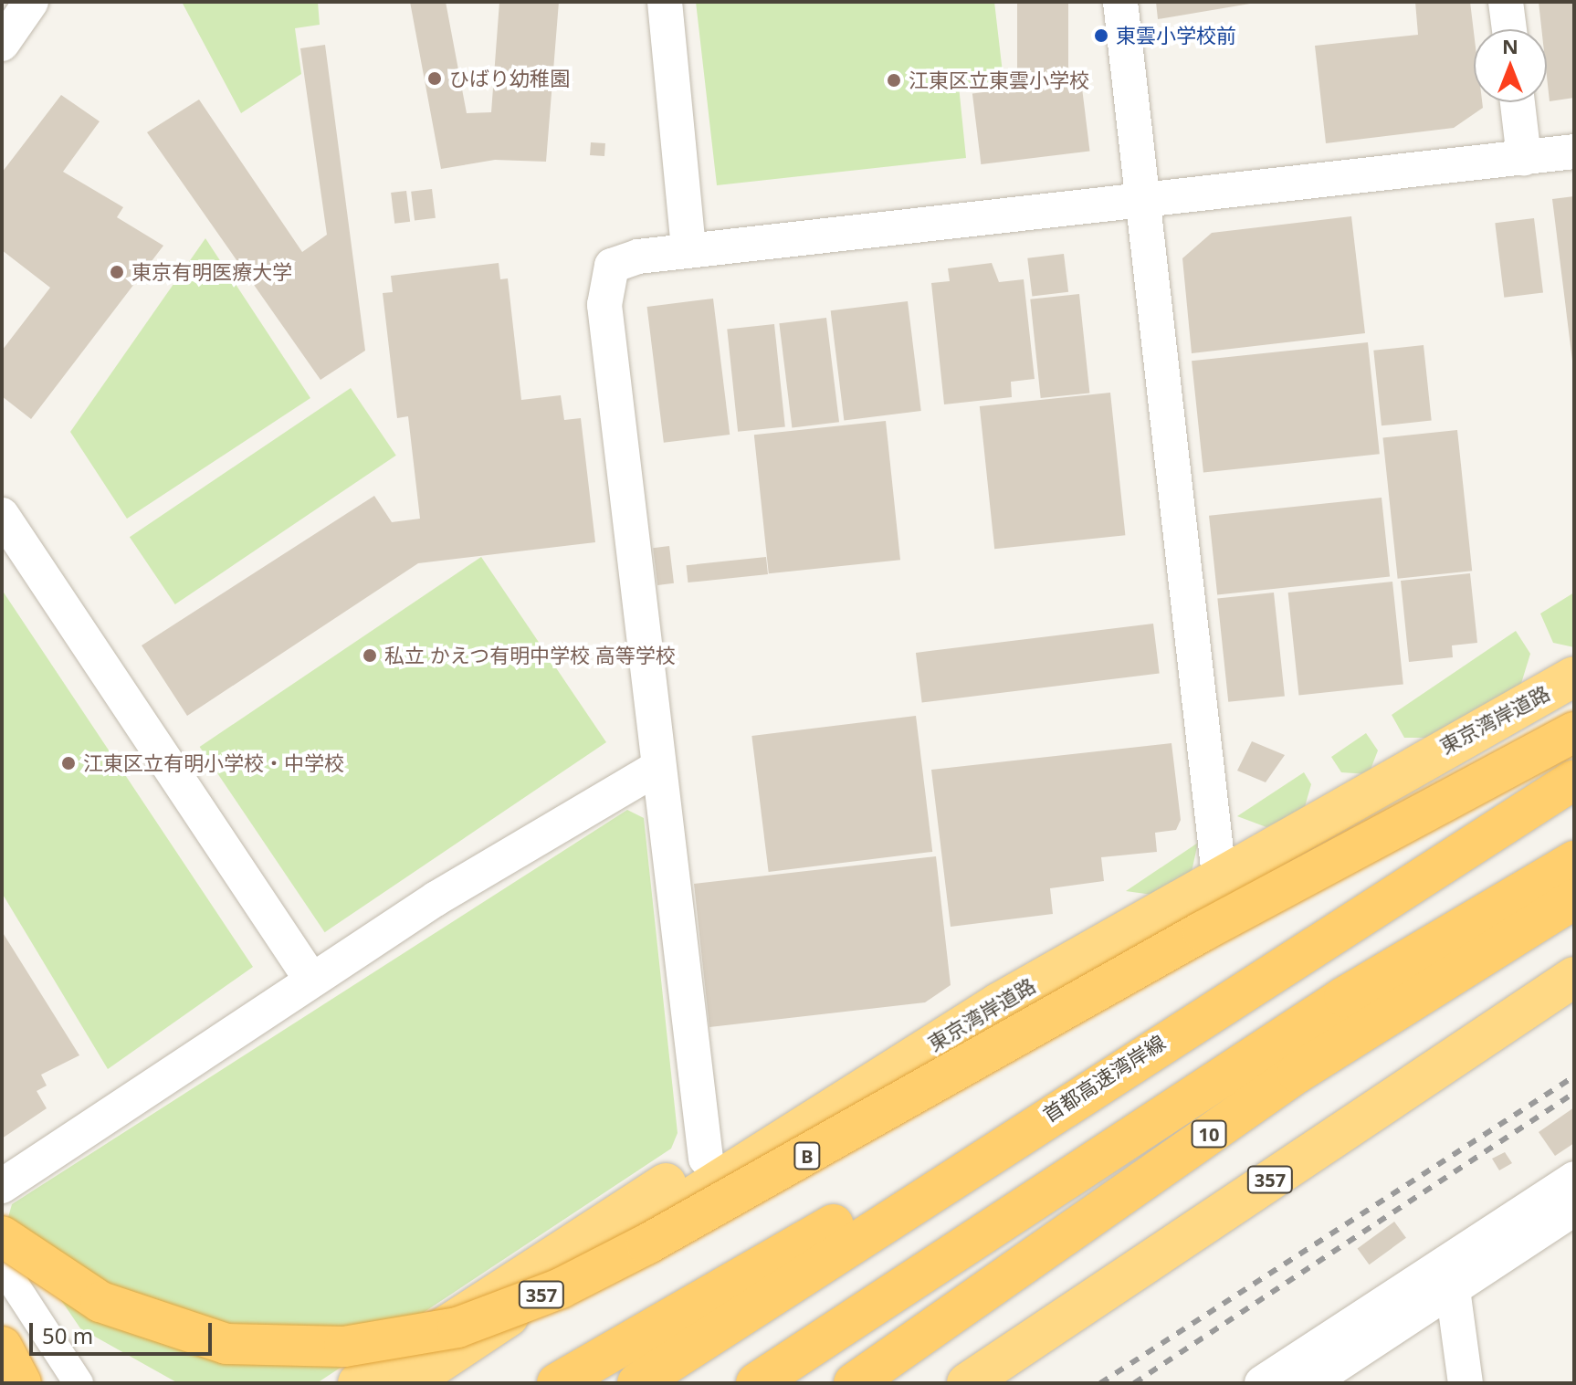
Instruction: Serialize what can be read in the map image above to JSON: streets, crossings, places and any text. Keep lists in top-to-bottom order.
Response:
{
  "streets": {
    "highway": [
      "東京湾岸道路",
      "首都高速湾岸線",
      "10",
      "B",
      "357"
    ]
  },
  "places": [
    "東雲小学校前",
    "ひばり幼稚園",
    "江東区立東雲小学校",
    "東京有明医療大学",
    "私立 かえつ有明中学校 高等学校",
    "江東区立有明小学校・中学校"
  ],
  "scale_bar": "50 m",
  "north": "top"
}
